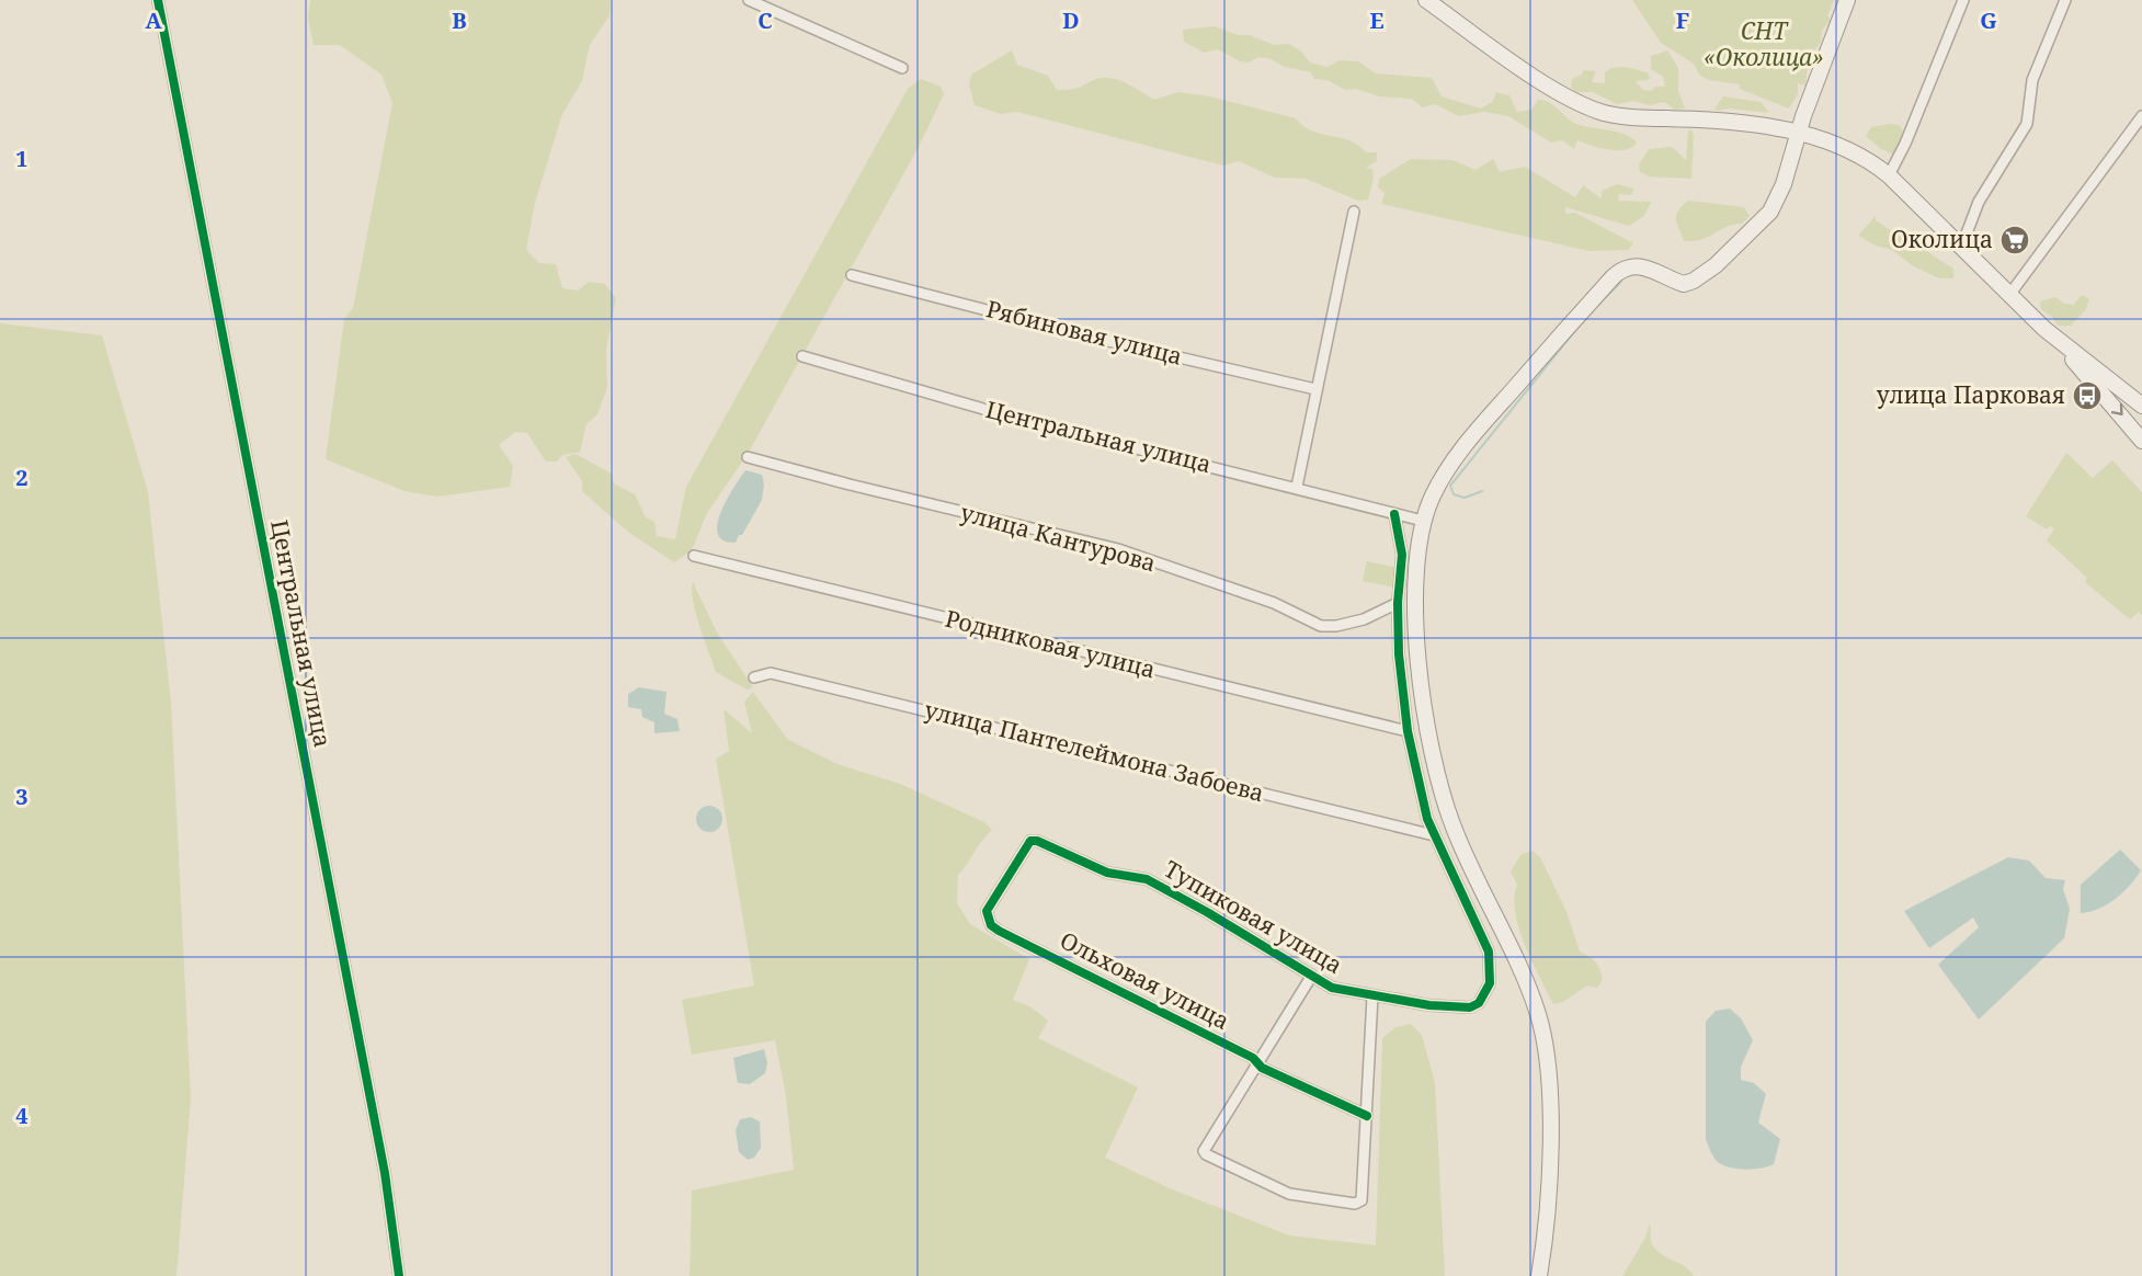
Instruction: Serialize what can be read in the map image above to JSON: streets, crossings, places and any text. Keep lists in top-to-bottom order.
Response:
{
  "streets": {
    "street": [
      "Рябиновая улица",
      "Центральная улица",
      "улица Кантурова",
      "Родниковая улица",
      "улица Пантелеймона Забоева",
      "Тупиковая улица",
      "Ольховая улица"
    ]
  },
  "crossings": [
    ["улица Пантелеймона Забоева", "Тупиковая улица"],
    ["Тупиковая улица", "Ольховая улица"]
  ],
  "parks": ["СНТ «Околица»"],
  "places": {
    "supermarket": ["Околица"],
    "bus stop": ["улица Парковая"]
  },
  "grid": {
    "columns": [
      "A",
      "B",
      "C",
      "D",
      "E",
      "F",
      "G"
    ],
    "rows": [
      "1",
      "2",
      "3",
      "4"
    ]
  }
}
